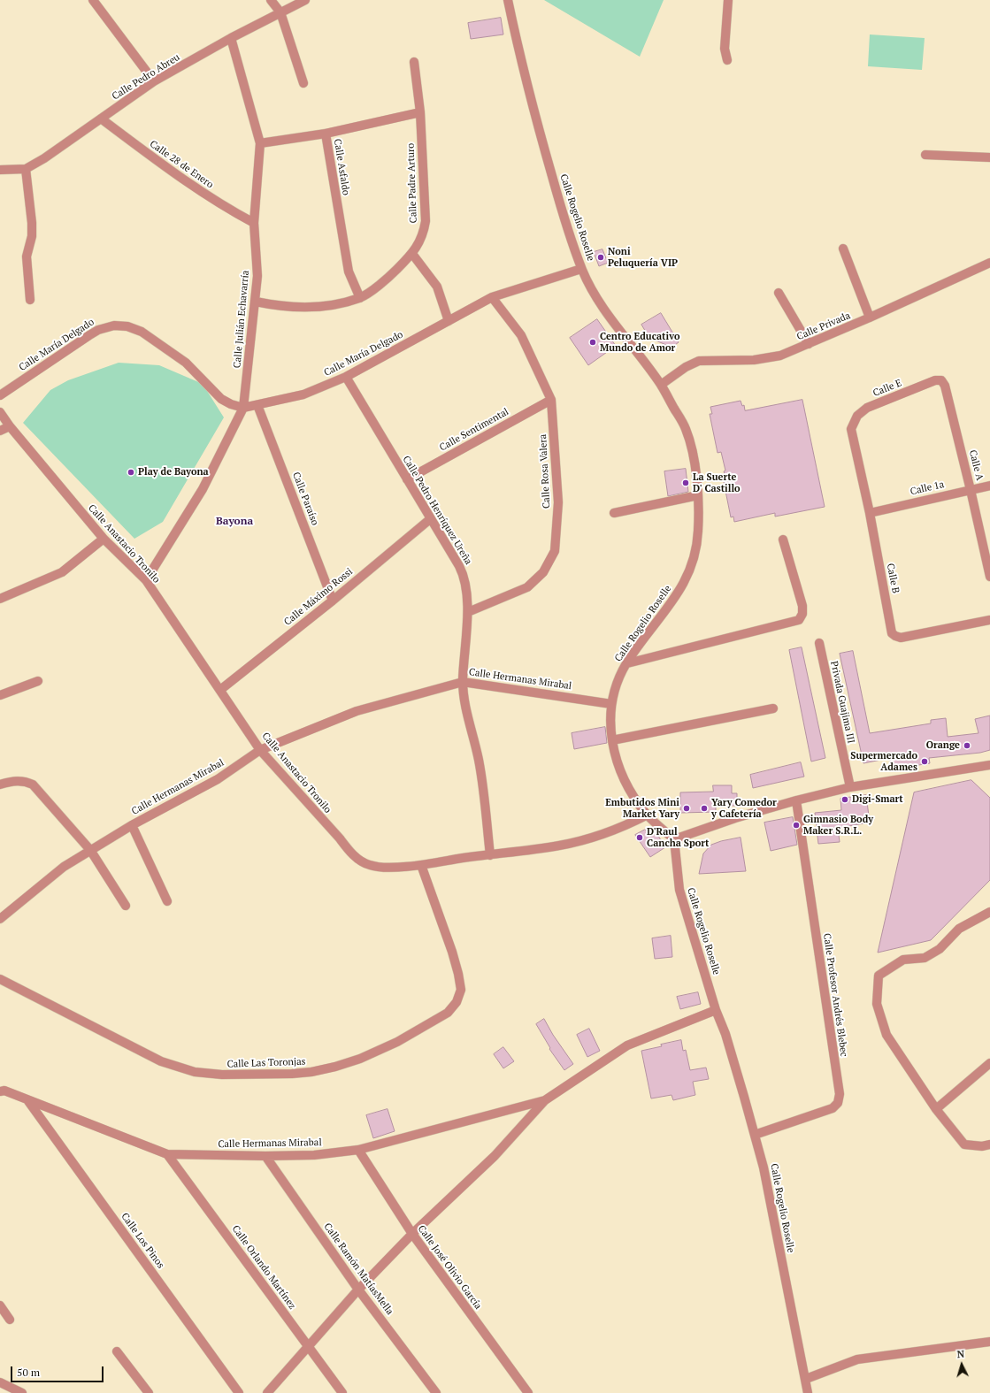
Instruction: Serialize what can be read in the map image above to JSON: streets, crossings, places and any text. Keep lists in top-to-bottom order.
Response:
{
  "streets": {
    "street": [
      "Calle Pedro Abreu",
      "Calle 28 de Enero",
      "Calle Asfaldo",
      "Calle Padre Arturo",
      "Calle Rogelio Roselle",
      "Calle Julián Echavarría",
      "Calle Privada",
      "Calle María Delgado",
      "Calle E",
      "Calle Sentimental",
      "Calle A",
      "Calle Rosa Valera",
      "Calle 1a",
      "Calle Paraíso",
      "Calle Pedro Henríquez Ureña",
      "Calle Anastacio Tronilo",
      "Calle B",
      "Calle Máximo Rossi",
      "Calle Hermanas Mirabal",
      "Privada Guajima III",
      "Calle Profesor Andrés Blebec",
      "Calle Las Toronjas",
      "Calle Los Pinos",
      "Calle Orlando Martínez",
      "Calle José Olivio García",
      "Calle Ramón MatíasMella"
    ]
  },
  "crossings": [
    ["Calle Pedro Abreu", "Calle 28 de Enero"],
    ["Calle Pedro Abreu", "Calle Julián Echavarría"],
    ["Calle 28 de Enero", "Calle Julián Echavarría"],
    ["Calle Asfaldo", "Calle Padre Arturo"],
    ["Calle Padre Arturo", "Calle Julián Echavarría"],
    ["Calle Rogelio Roselle", "Calle Privada"],
    ["Calle Rogelio Roselle", "Calle María Delgado"],
    ["Calle Rogelio Roselle", "Calle Anastacio Tronilo"],
    ["Calle Rogelio Roselle", "Calle Hermanas Mirabal"],
    ["Calle Rogelio Roselle", "Calle Profesor Andrés Blebec"],
    ["Calle Julián Echavarría", "Calle María Delgado"],
    ["Calle Julián Echavarría", "Calle Anastacio Tronilo"],
    ["Calle María Delgado", "Calle Rosa Valera"],
    ["Calle María Delgado", "Calle Paraíso"],
    ["Calle María Delgado", "Calle Pedro Henríquez Ureña"],
    ["Calle E", "Calle A"],
    ["Calle E", "Calle B"],
    ["Calle Sentimental", "Calle Rosa Valera"],
    ["Calle Sentimental", "Calle Pedro Henríquez Ureña"],
    ["Calle A", "Calle 1a"],
    ["Calle Rosa Valera", "Calle Pedro Henríquez Ureña"],
    ["Calle 1a", "Calle B"],
    ["Calle Paraíso", "Calle Máximo Rossi"],
    ["Calle Pedro Henríquez Ureña", "Calle Anastacio Tronilo"],
    ["Calle Pedro Henríquez Ureña", "Calle Máximo Rossi"],
    ["Calle Pedro Henríquez Ureña", "Calle Hermanas Mirabal"],
    ["Calle Anastacio Tronilo", "Calle Máximo Rossi"],
    ["Calle Anastacio Tronilo", "Calle Hermanas Mirabal"],
    ["Calle Anastacio Tronilo", "Calle Las Toronjas"],
    ["Calle Hermanas Mirabal", "Calle Los Pinos"],
    ["Calle Hermanas Mirabal", "Calle Orlando Martínez"],
    ["Calle Hermanas Mirabal", "Calle José Olivio García"],
    ["Calle Hermanas Mirabal", "Calle Ramón MatíasMella"]
  ],
  "districts": ["Bayona"],
  "places": [
    "Noni Peluquería VIP",
    "Centro Educativo Mundo de Amor",
    "Play de Bayona",
    "La Suerte D' Castillo",
    "Orange",
    "Supermercado Adames",
    "Digi-Smart",
    "Embutidos Mini Market Yary",
    "Yary Comedor y Cafetería",
    "Gimnasio Body Maker S.R.L.",
    "D'Raul Cancha Sport"
  ],
  "scale_bar": "50 m",
  "north": "top"
}
